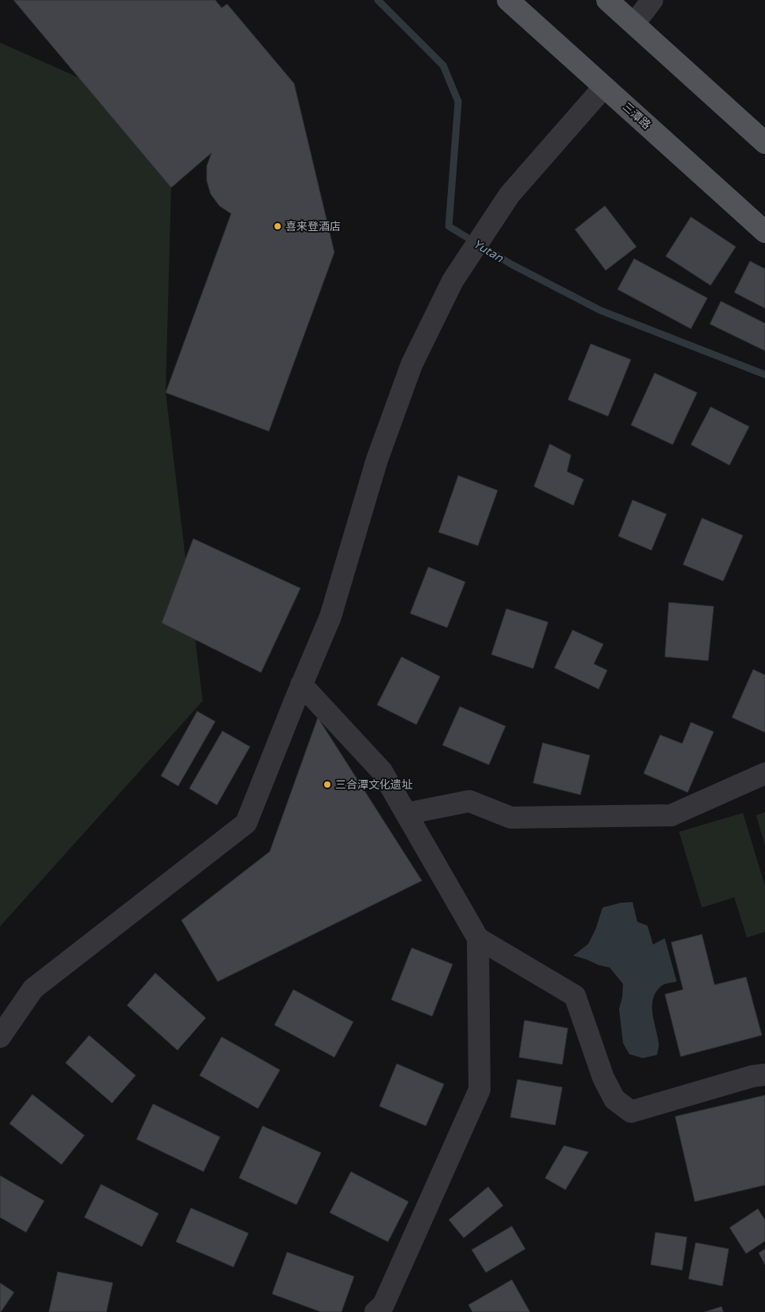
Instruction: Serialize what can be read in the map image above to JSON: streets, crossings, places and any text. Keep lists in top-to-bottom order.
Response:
{
  "streets": {
    "main road": ["三潭路"]
  },
  "water": ["Yutan"],
  "places": ["喜来登酒店", "三合潭文化遗址"]
}
